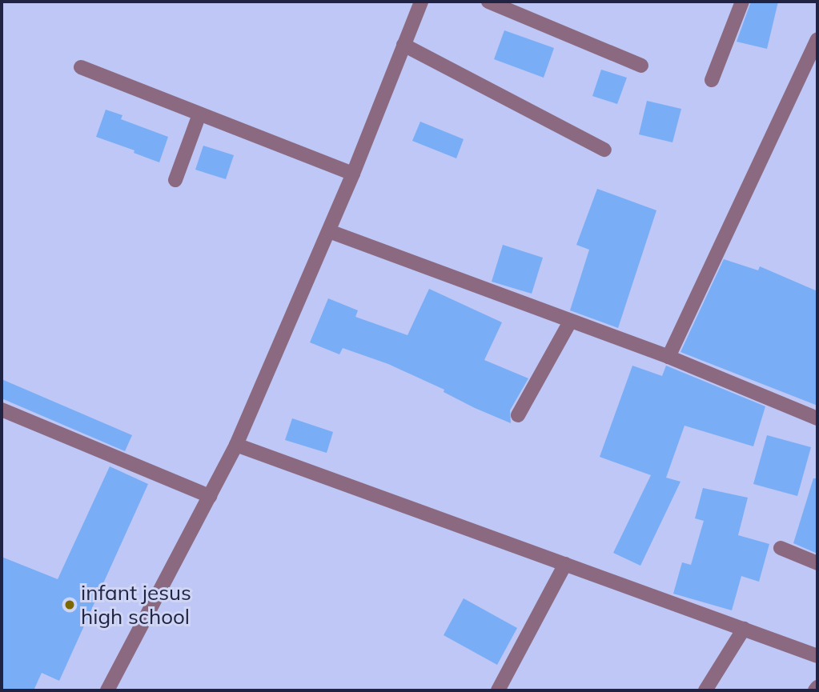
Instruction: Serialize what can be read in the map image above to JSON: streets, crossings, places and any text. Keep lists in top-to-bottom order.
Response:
{
  "places": ["infant jesus high school"]
}
